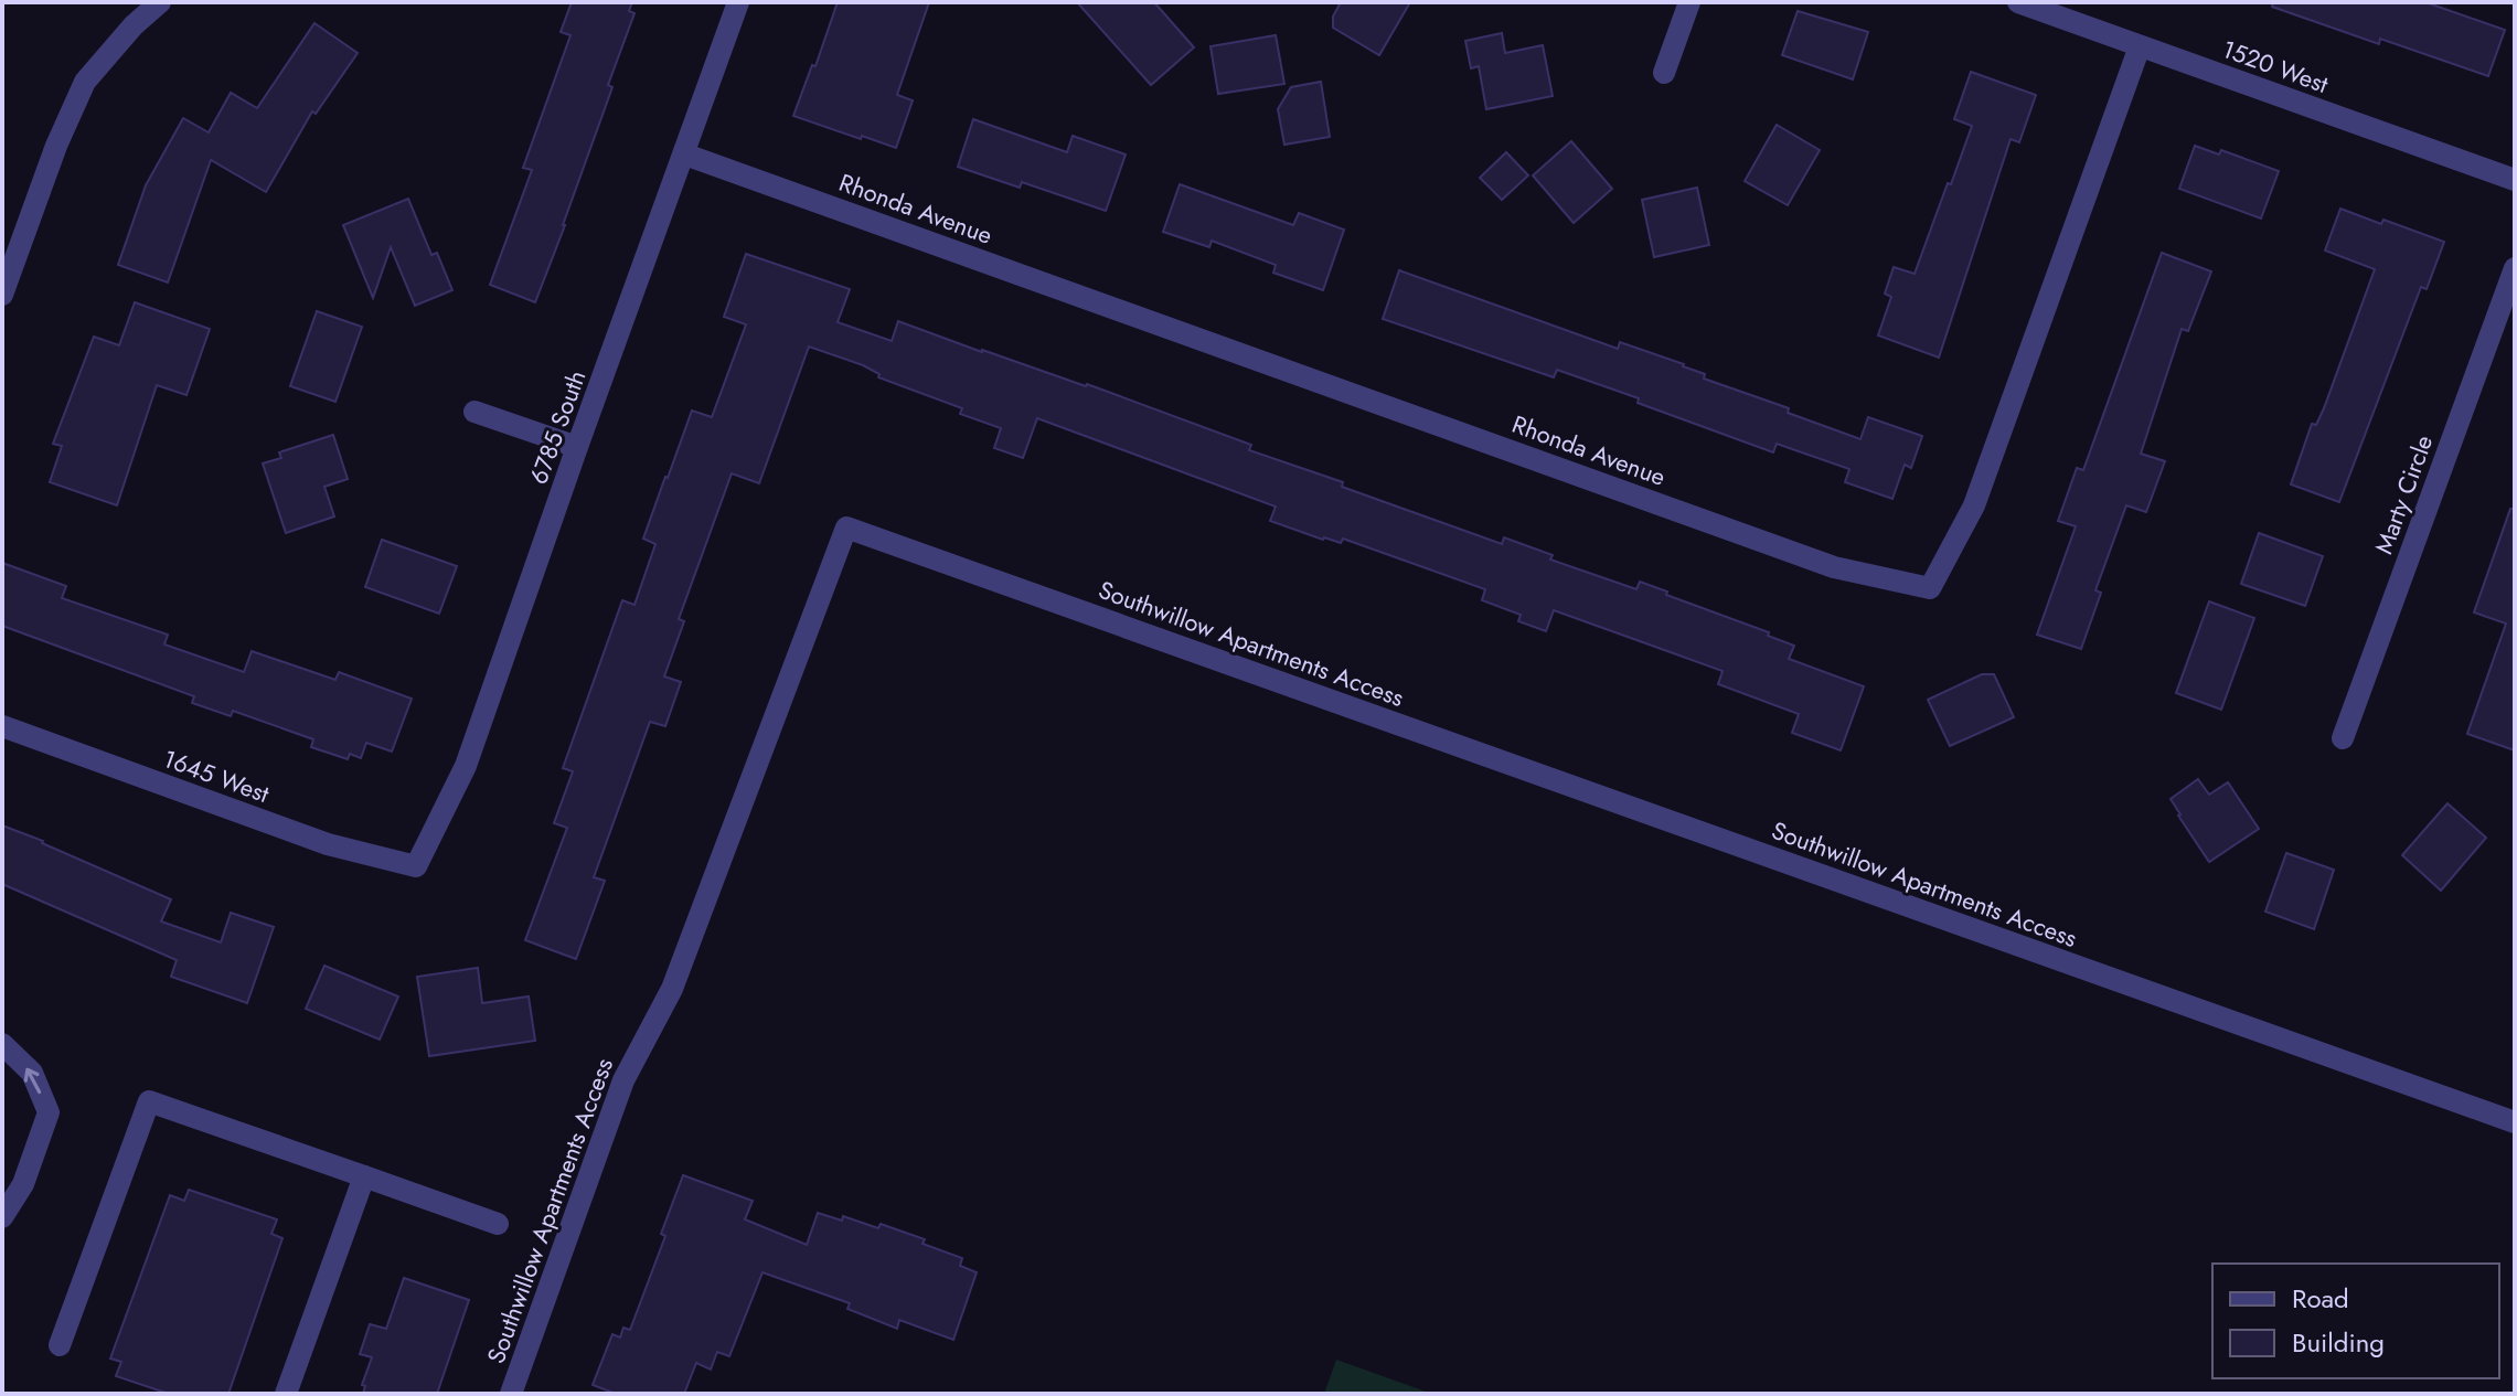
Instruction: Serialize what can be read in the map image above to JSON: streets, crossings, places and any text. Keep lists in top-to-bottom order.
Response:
{
  "streets": {
    "street": [
      "1520 West",
      "Rhonda Avenue",
      "6785 South",
      "Marty Circle",
      "Southwillow Apartments Access",
      "1645 West"
    ]
  },
  "crossings": [
    ["1520 West", "Rhonda Avenue"],
    ["Rhonda Avenue", "6785 South"],
    ["6785 South", "1645 West"]
  ],
  "legend": ["Road", "Building"]
}
